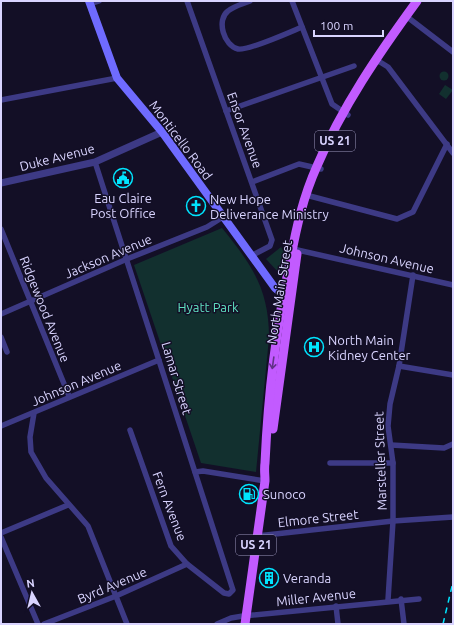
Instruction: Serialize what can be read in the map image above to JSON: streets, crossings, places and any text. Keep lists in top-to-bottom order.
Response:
{
  "streets": {
    "main road": ["Monticello Road", "US 21", "North Main Street"],
    "street": [
      "Ensor Avenue",
      "Duke Avenue",
      "Jackson Avenue",
      "Johnson Avenue",
      "Ridgewood Avenue",
      "Lamar Street",
      "Marsteller Street",
      "Fern Avenue",
      "Elmore Street",
      "Byrd Avenue",
      "Miller Avenue"
    ]
  },
  "crossings": [
    ["Ensor Avenue", "Monticello Road"],
    ["Monticello Road", "Duke Avenue"],
    ["Monticello Road", "Jackson Avenue"],
    ["Monticello Road", "North Main Street"],
    ["Duke Avenue", "Lamar Street"],
    ["Jackson Avenue", "Ridgewood Avenue"],
    ["Jackson Avenue", "Lamar Street"],
    ["Johnson Avenue", "North Main Street"],
    ["Johnson Avenue", "Ridgewood Avenue"],
    ["Johnson Avenue", "Lamar Street"],
    ["Johnson Avenue", "Marsteller Street"],
    ["North Main Street", "Elmore Street"],
    ["North Main Street", "Miller Avenue"],
    ["Lamar Street", "Fern Avenue"],
    ["Marsteller Street", "Elmore Street"],
    ["Marsteller Street", "Miller Avenue"],
    ["Fern Avenue", "Byrd Avenue"]
  ],
  "parks": ["Hyatt Park"],
  "places": {
    "public building": ["Eau Claire Post Office"],
    "church": ["New Hope Deliverance Ministry"],
    "hospital": ["North Main Kidney Center"],
    "fuel station": ["Sunoco"],
    "building": ["Veranda"]
  },
  "scale_bar": "100 m",
  "north": "top"
}
